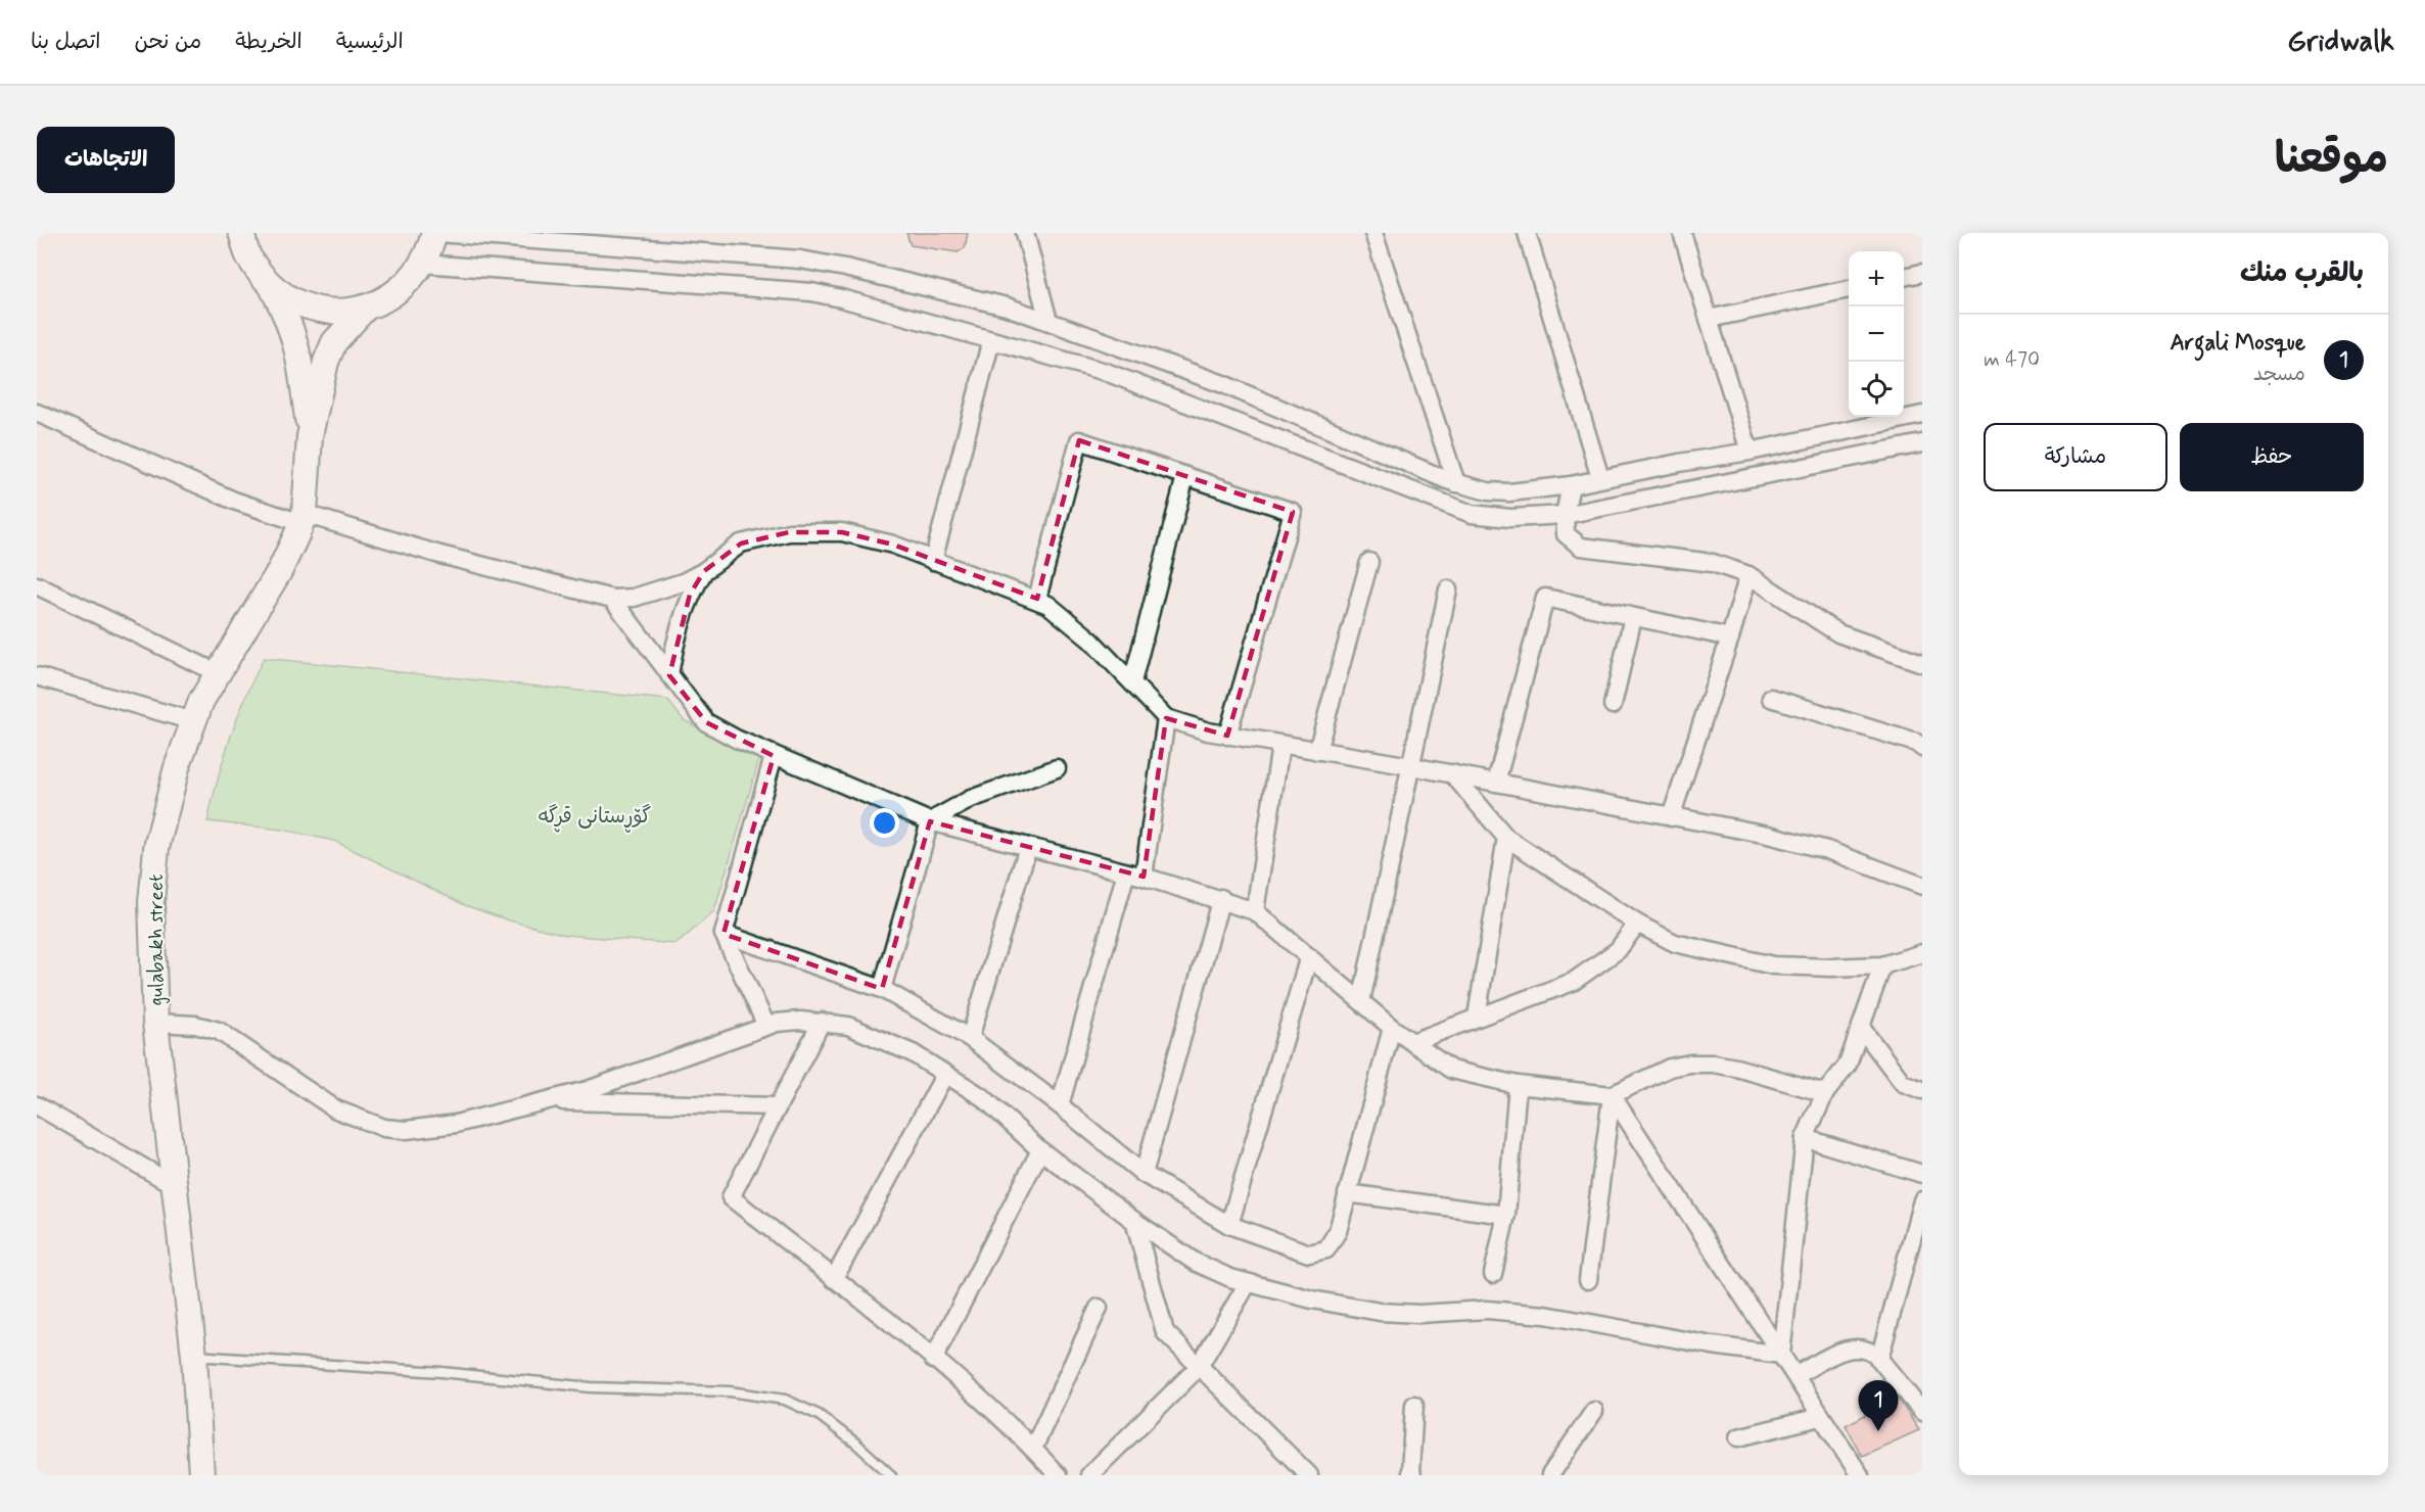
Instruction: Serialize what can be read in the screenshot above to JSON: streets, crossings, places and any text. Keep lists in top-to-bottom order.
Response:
{
  "streets": {
    "street": ["gulabakh street"]
  },
  "parks": ["گۆڕستانی قڕگە"],
  "page": {
    "header": "Gridwalk",
    "nav": [
      "الرئيسية",
      "الخريطة",
      "من نحن",
      "اتصل بنا"
    ],
    "title": "موقعنا",
    "buttons": [
      "الاتجاهات",
      ["حفظ", "مشاركة"]
    ],
    "heading": "بالقرب منك",
    "map_buttons": ["+", "−"],
    "list": [
      {
        "mark": "1",
        "name": "Argali Mosque",
        "note": "مسجد",
        "value": "470 m"
      }
    ],
    "pins": "1"
  }
}
